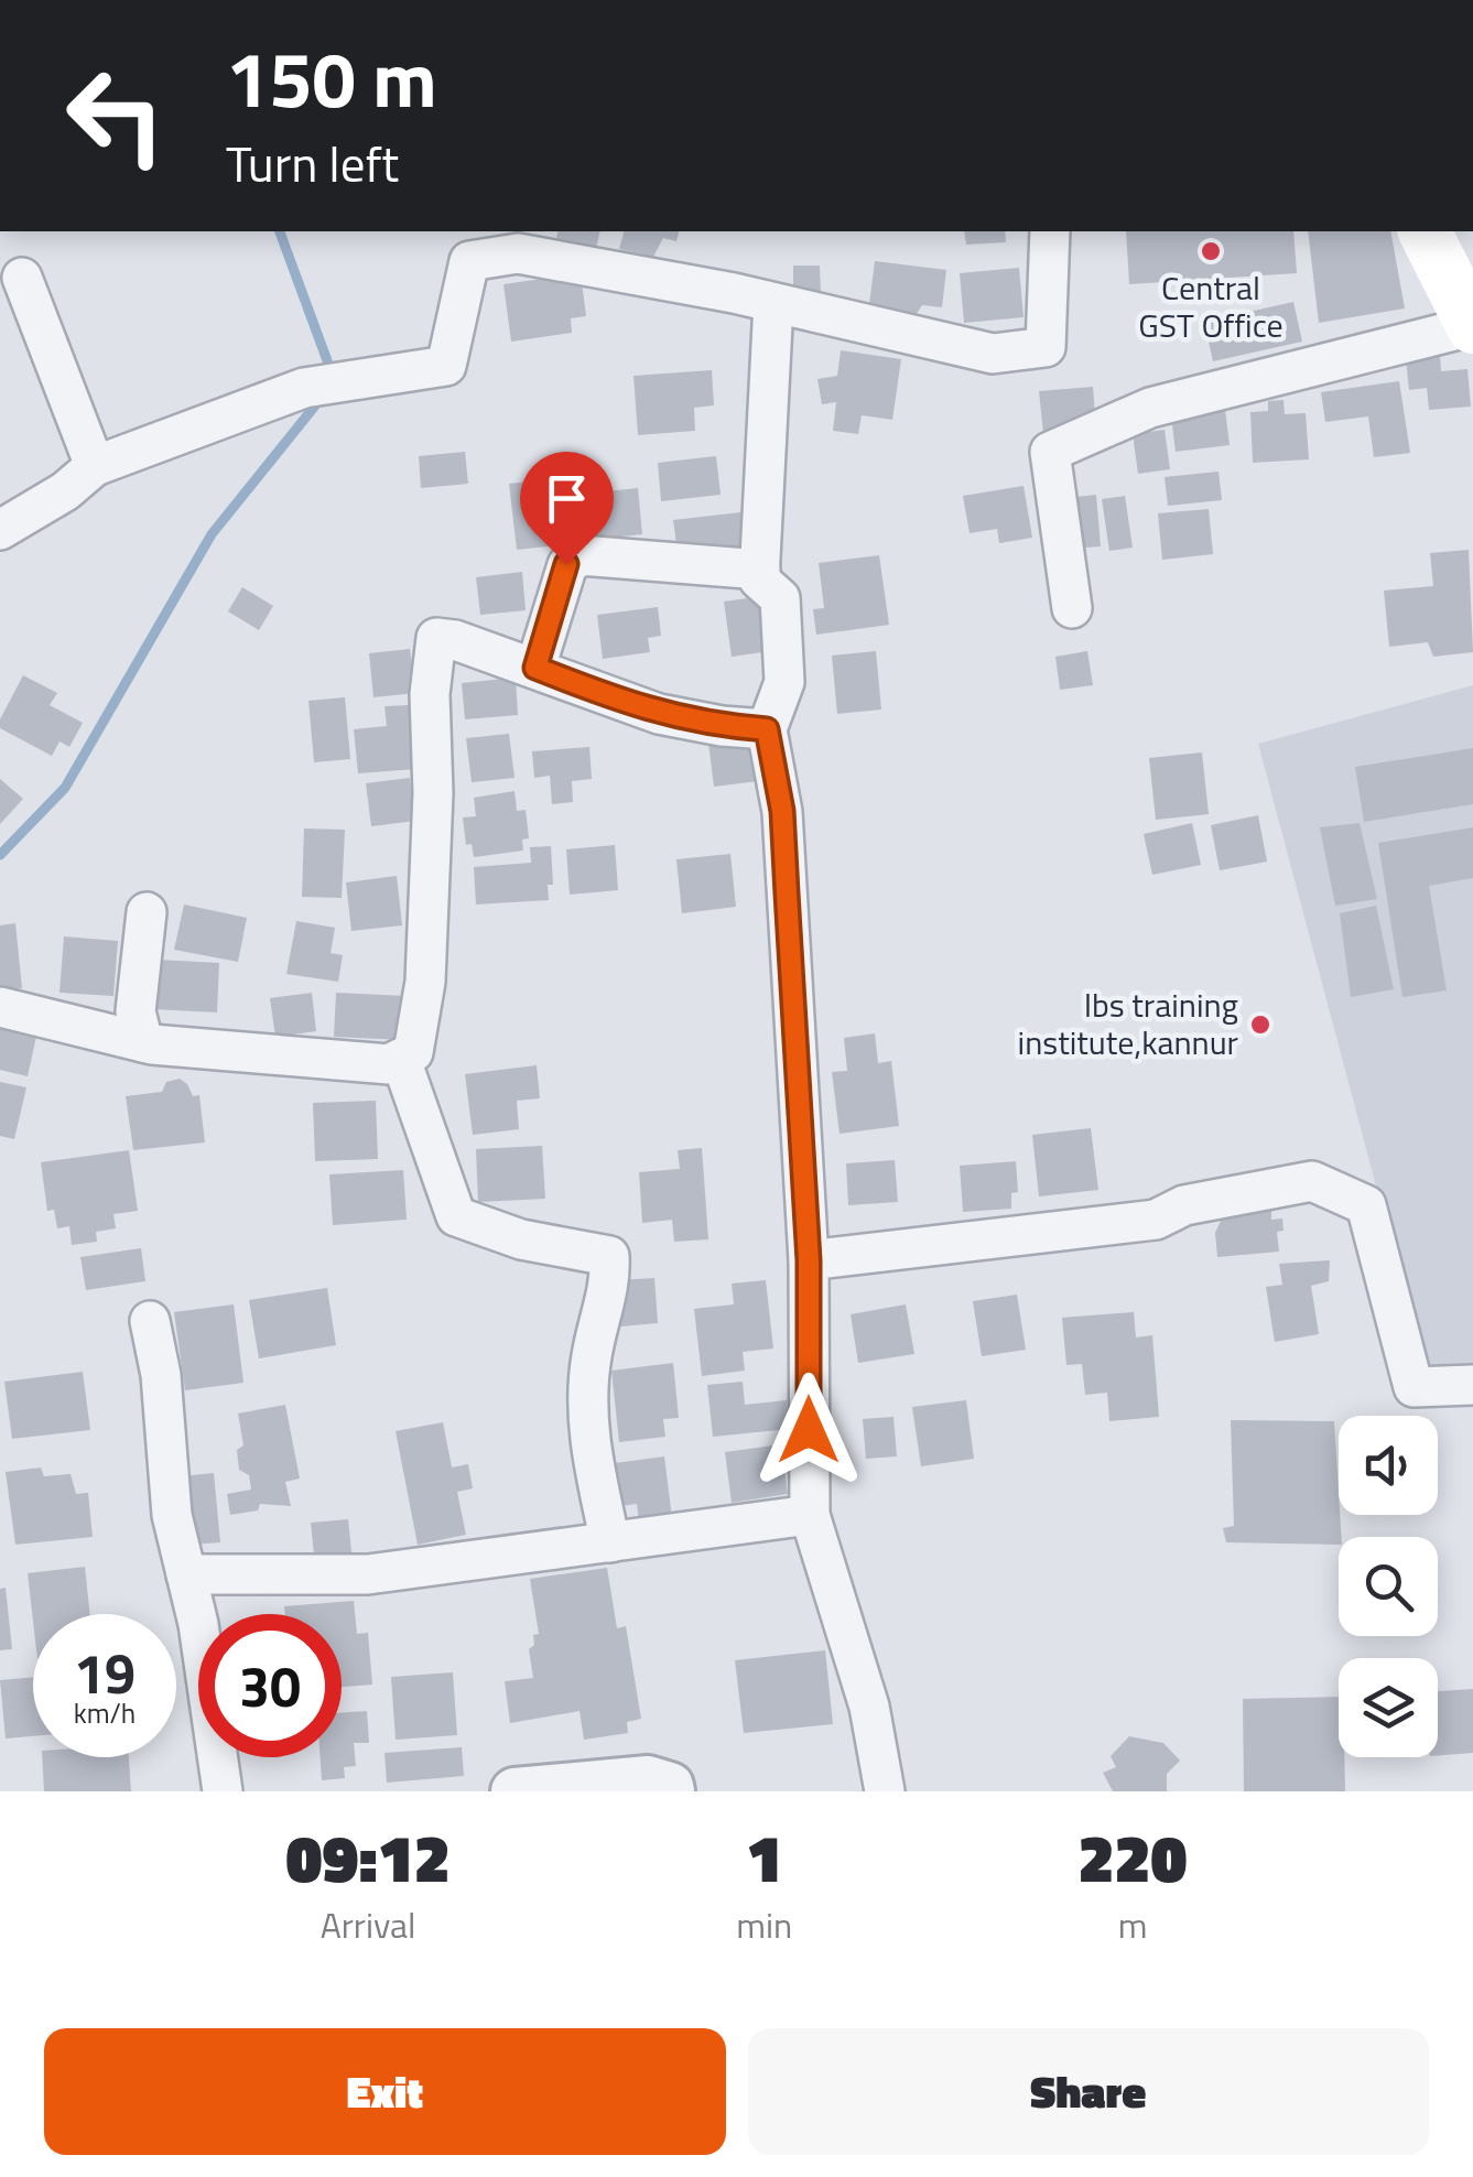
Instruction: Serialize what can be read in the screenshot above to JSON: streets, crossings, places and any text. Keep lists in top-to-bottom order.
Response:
{
  "places": ["Central GST Office", "lbs training institute,kannur"],
  "page": {
    "turn": ["150 m", "Turn left"],
    "speed": "19 km/h",
    "limit": "30",
    "eta": [
      "09:12",
      "Arrival",
      "1",
      "min",
      "220",
      "m"
    ],
    "buttons": ["Exit", "Share"]
  }
}
